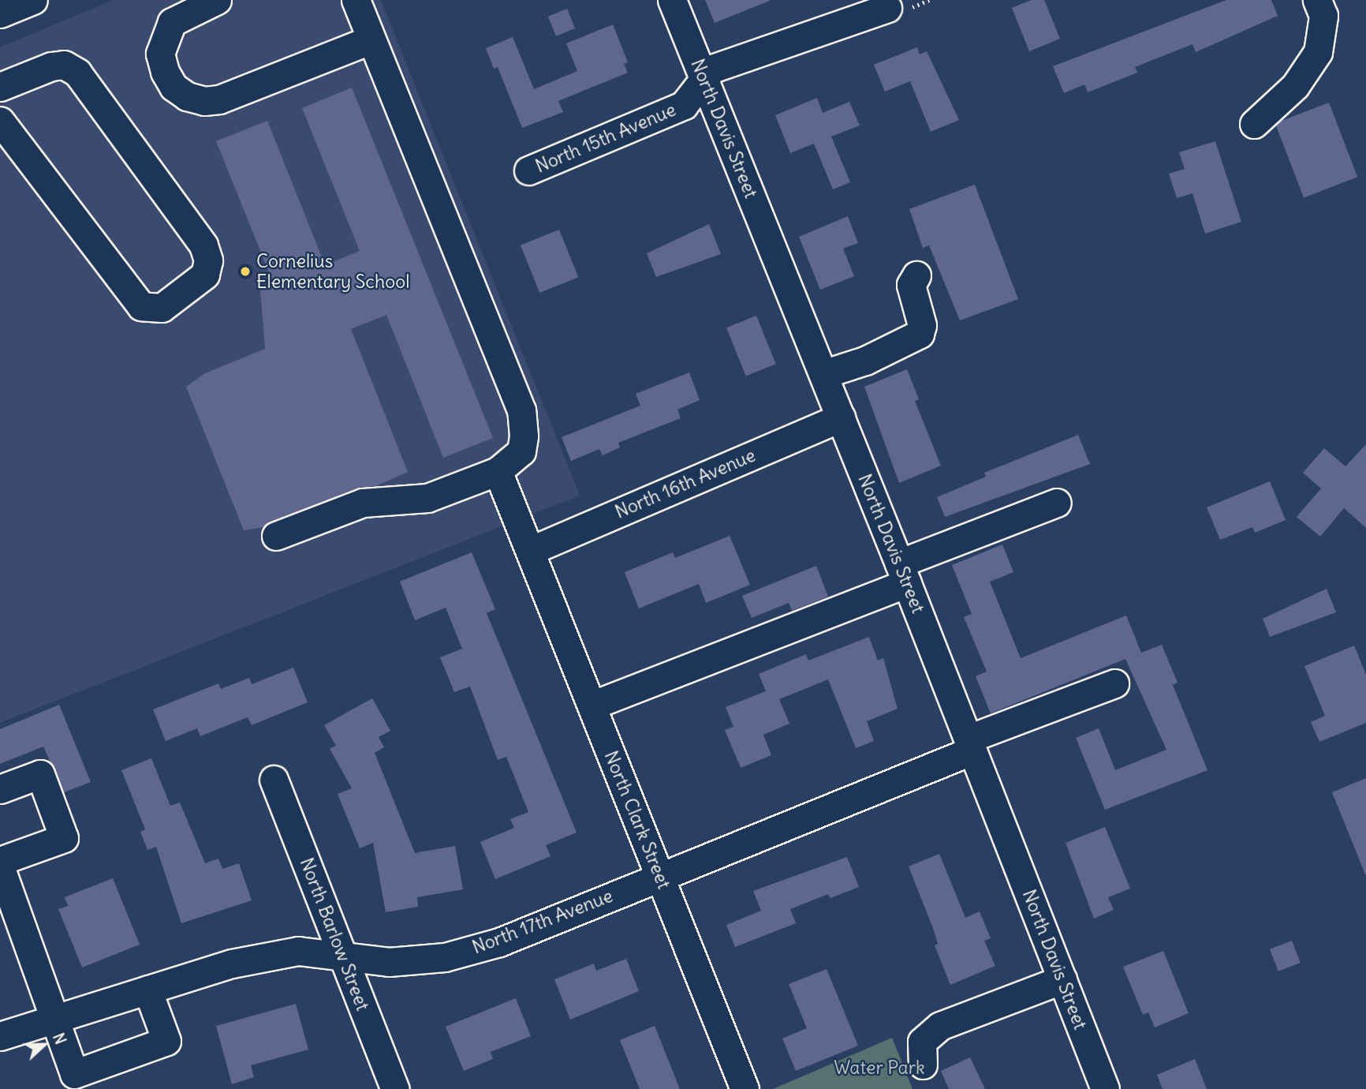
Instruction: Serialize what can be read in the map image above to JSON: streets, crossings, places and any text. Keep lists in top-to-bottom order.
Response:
{
  "streets": {
    "street": [
      "North Davis Street",
      "North 15th Avenue",
      "North 16th Avenue",
      "North Clark Street",
      "North 17th Avenue",
      "North Barlow Street"
    ]
  },
  "crossings": [
    ["North Davis Street", "North 15th Avenue"],
    ["North Davis Street", "North 16th Avenue"],
    ["North Davis Street", "North 17th Avenue"],
    ["North 16th Avenue", "North Clark Street"],
    ["North Clark Street", "North 17th Avenue"],
    ["North 17th Avenue", "North Barlow Street"]
  ],
  "parks": ["Water Park"],
  "places": ["Cornelius Elementary School"],
  "north": "right"
}
